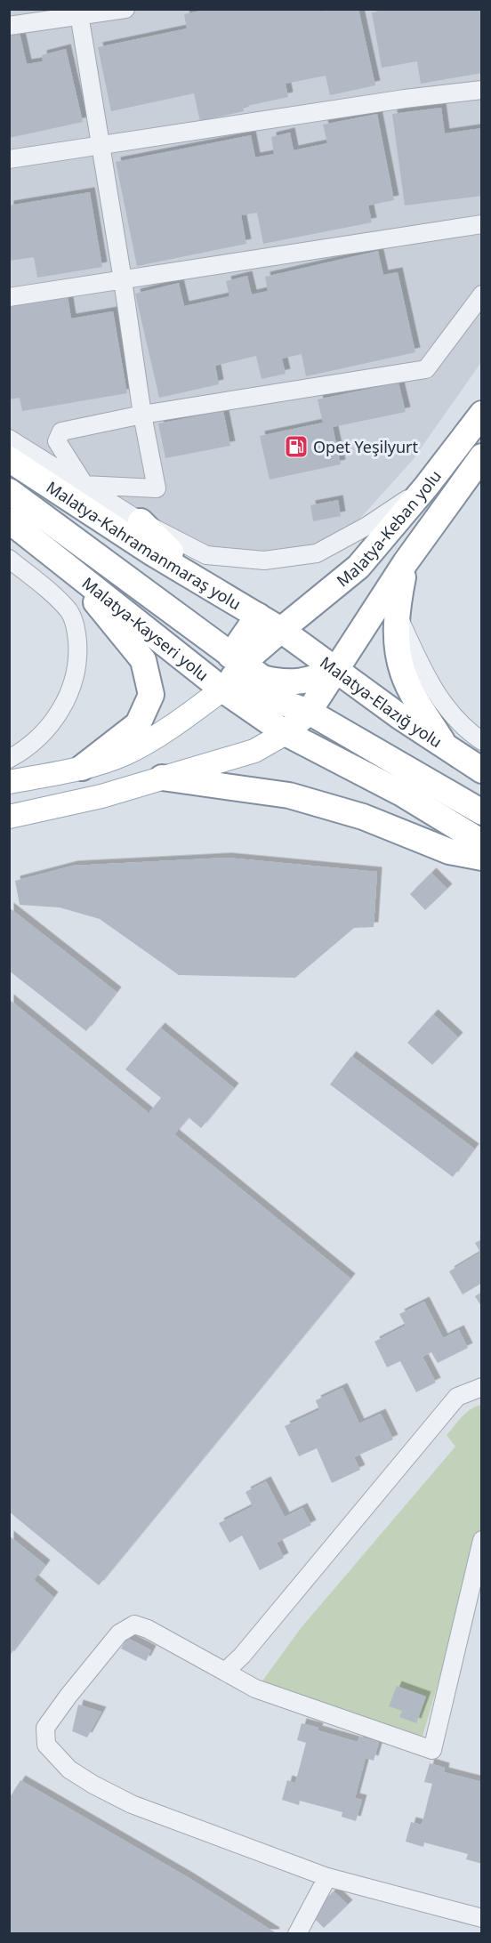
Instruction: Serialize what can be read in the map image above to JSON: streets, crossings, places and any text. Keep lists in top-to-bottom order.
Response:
{
  "streets": {
    "highway": [
      "Malatya-Keban yolu",
      "Malatya-Kahramanmaraş yolu",
      "Malatya-Kayseri yolu",
      "Malatya-Elazığ yolu"
    ]
  },
  "crossings": [
    ["Malatya-Keban yolu", "Malatya-Kahramanmaraş yolu"],
    ["Malatya-Keban yolu", "Malatya-Elazığ yolu"],
    ["Malatya-Kahramanmaraş yolu", "Malatya-Elazığ yolu"]
  ],
  "places": {
    "fuel station": ["Opet Yeşilyurt"]
  }
}
